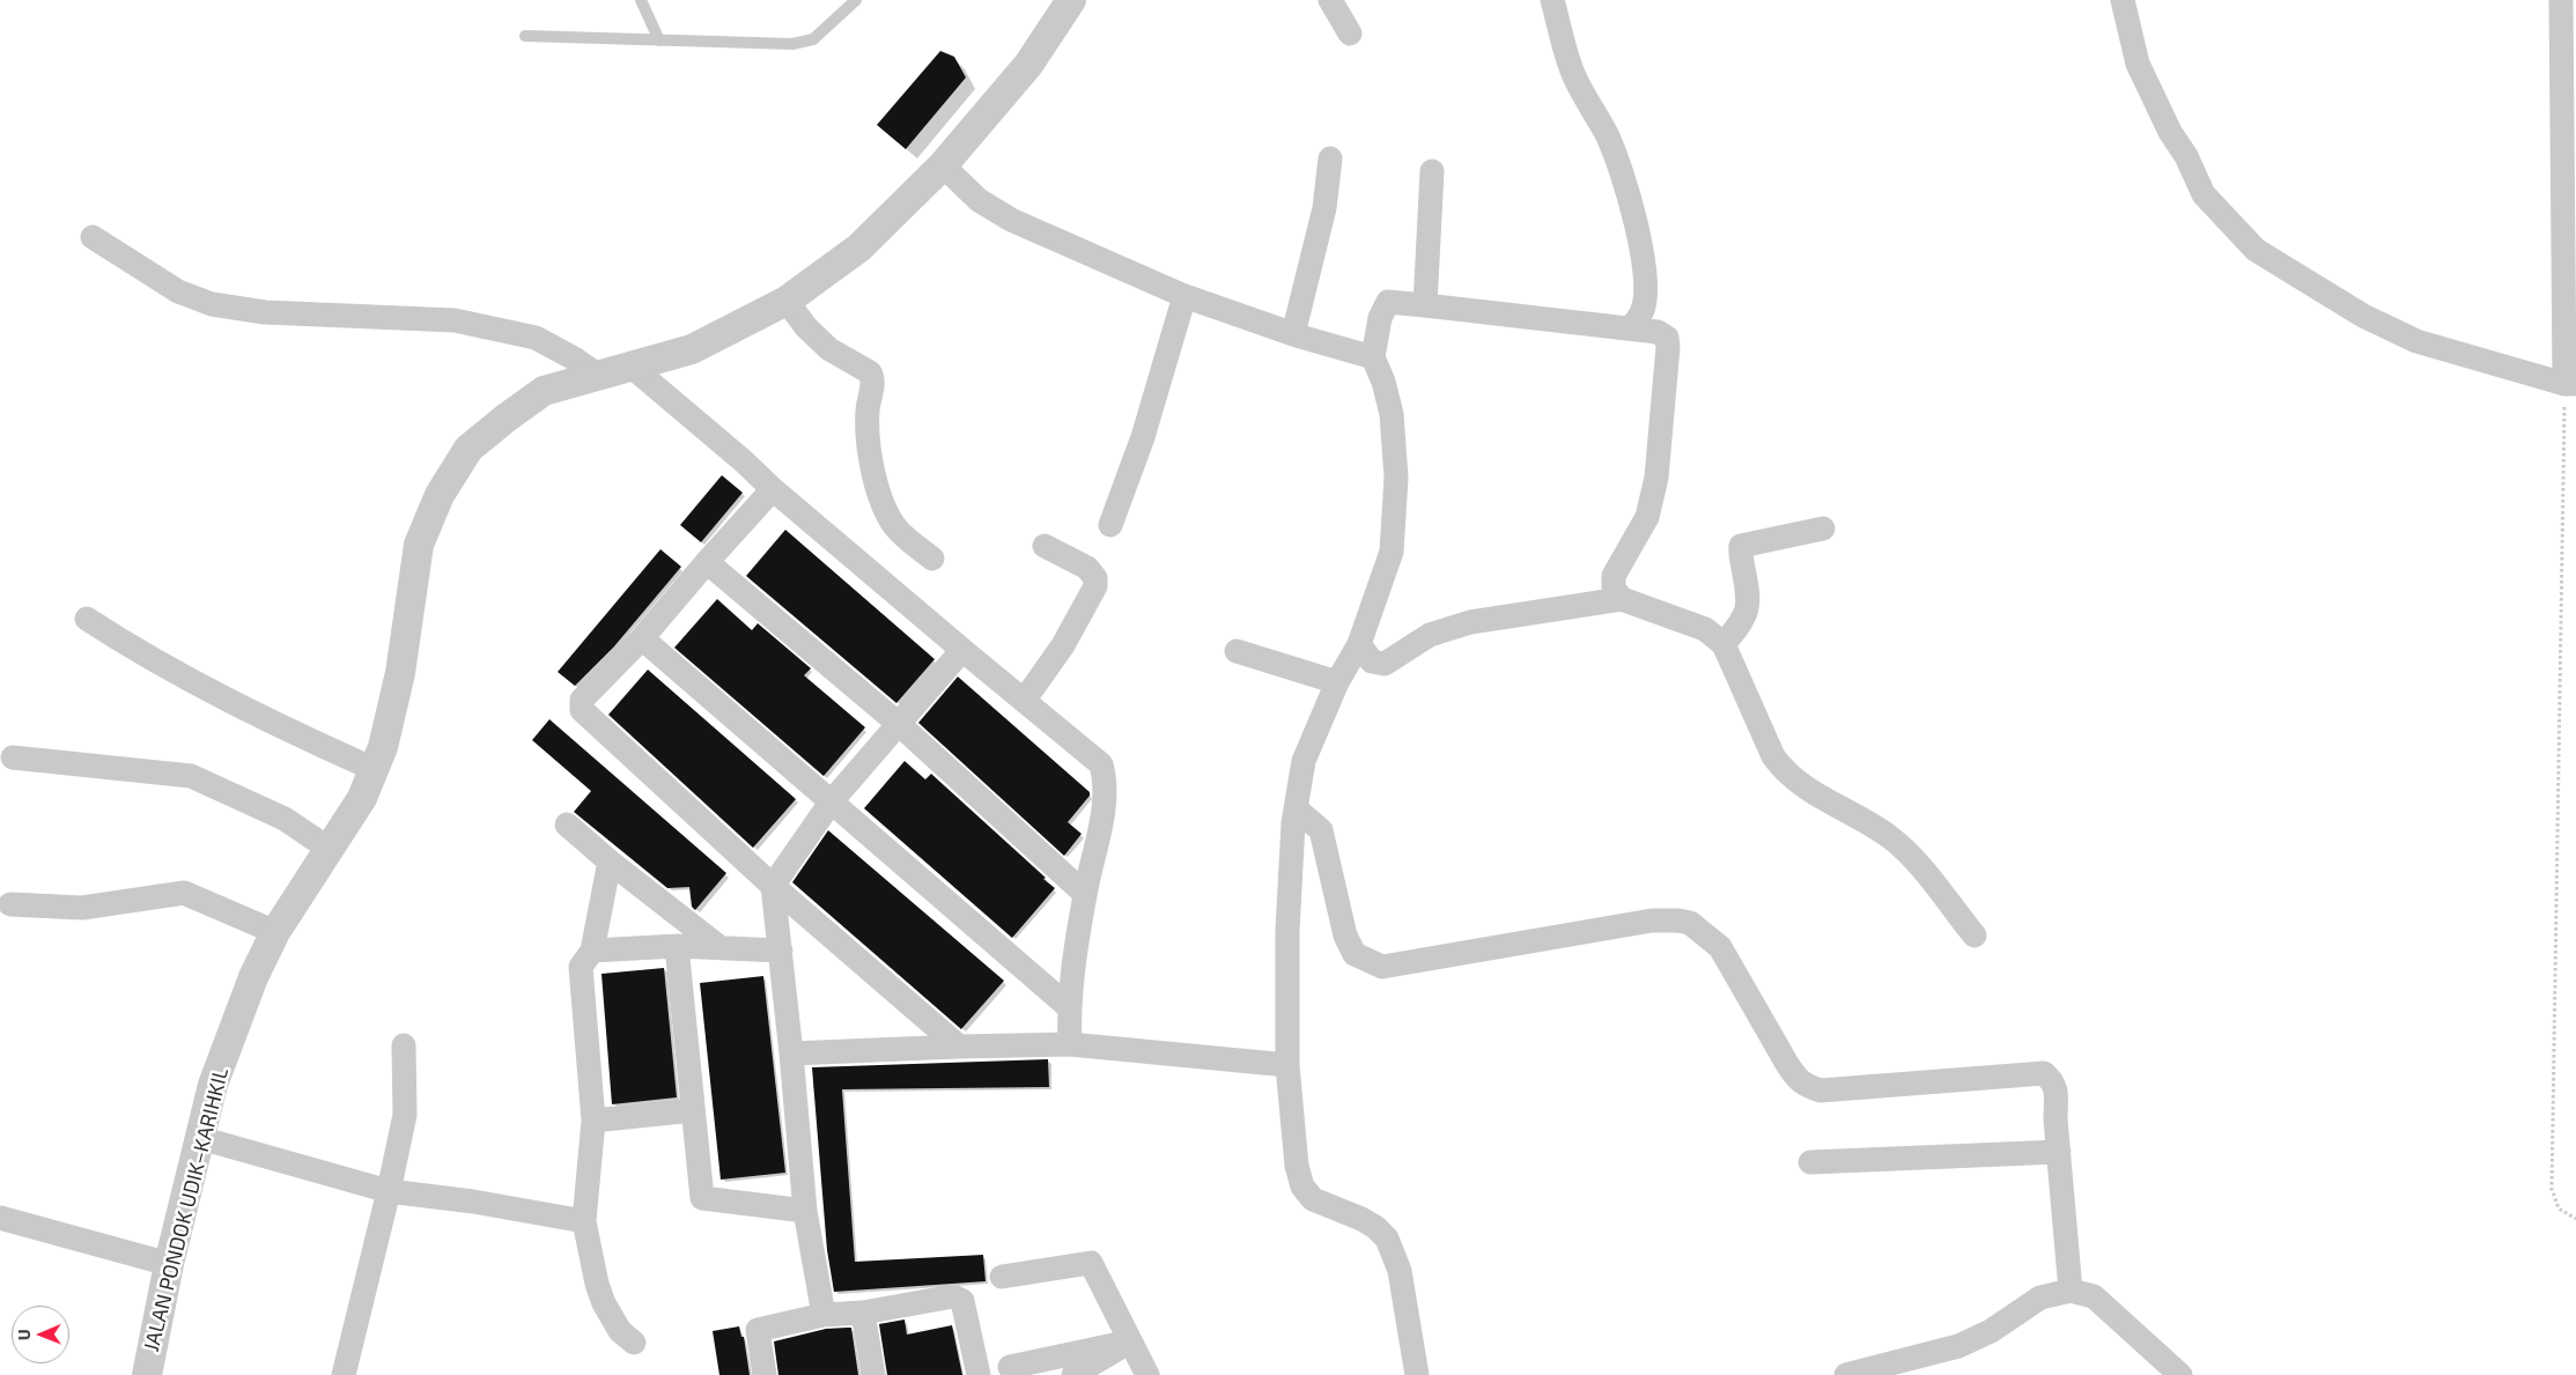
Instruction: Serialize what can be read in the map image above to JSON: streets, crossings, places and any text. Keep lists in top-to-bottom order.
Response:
{
  "streets": {
    "street": ["JALAN PONDOK UDIK–KARIHKIL"]
  },
  "north": "left"
}
